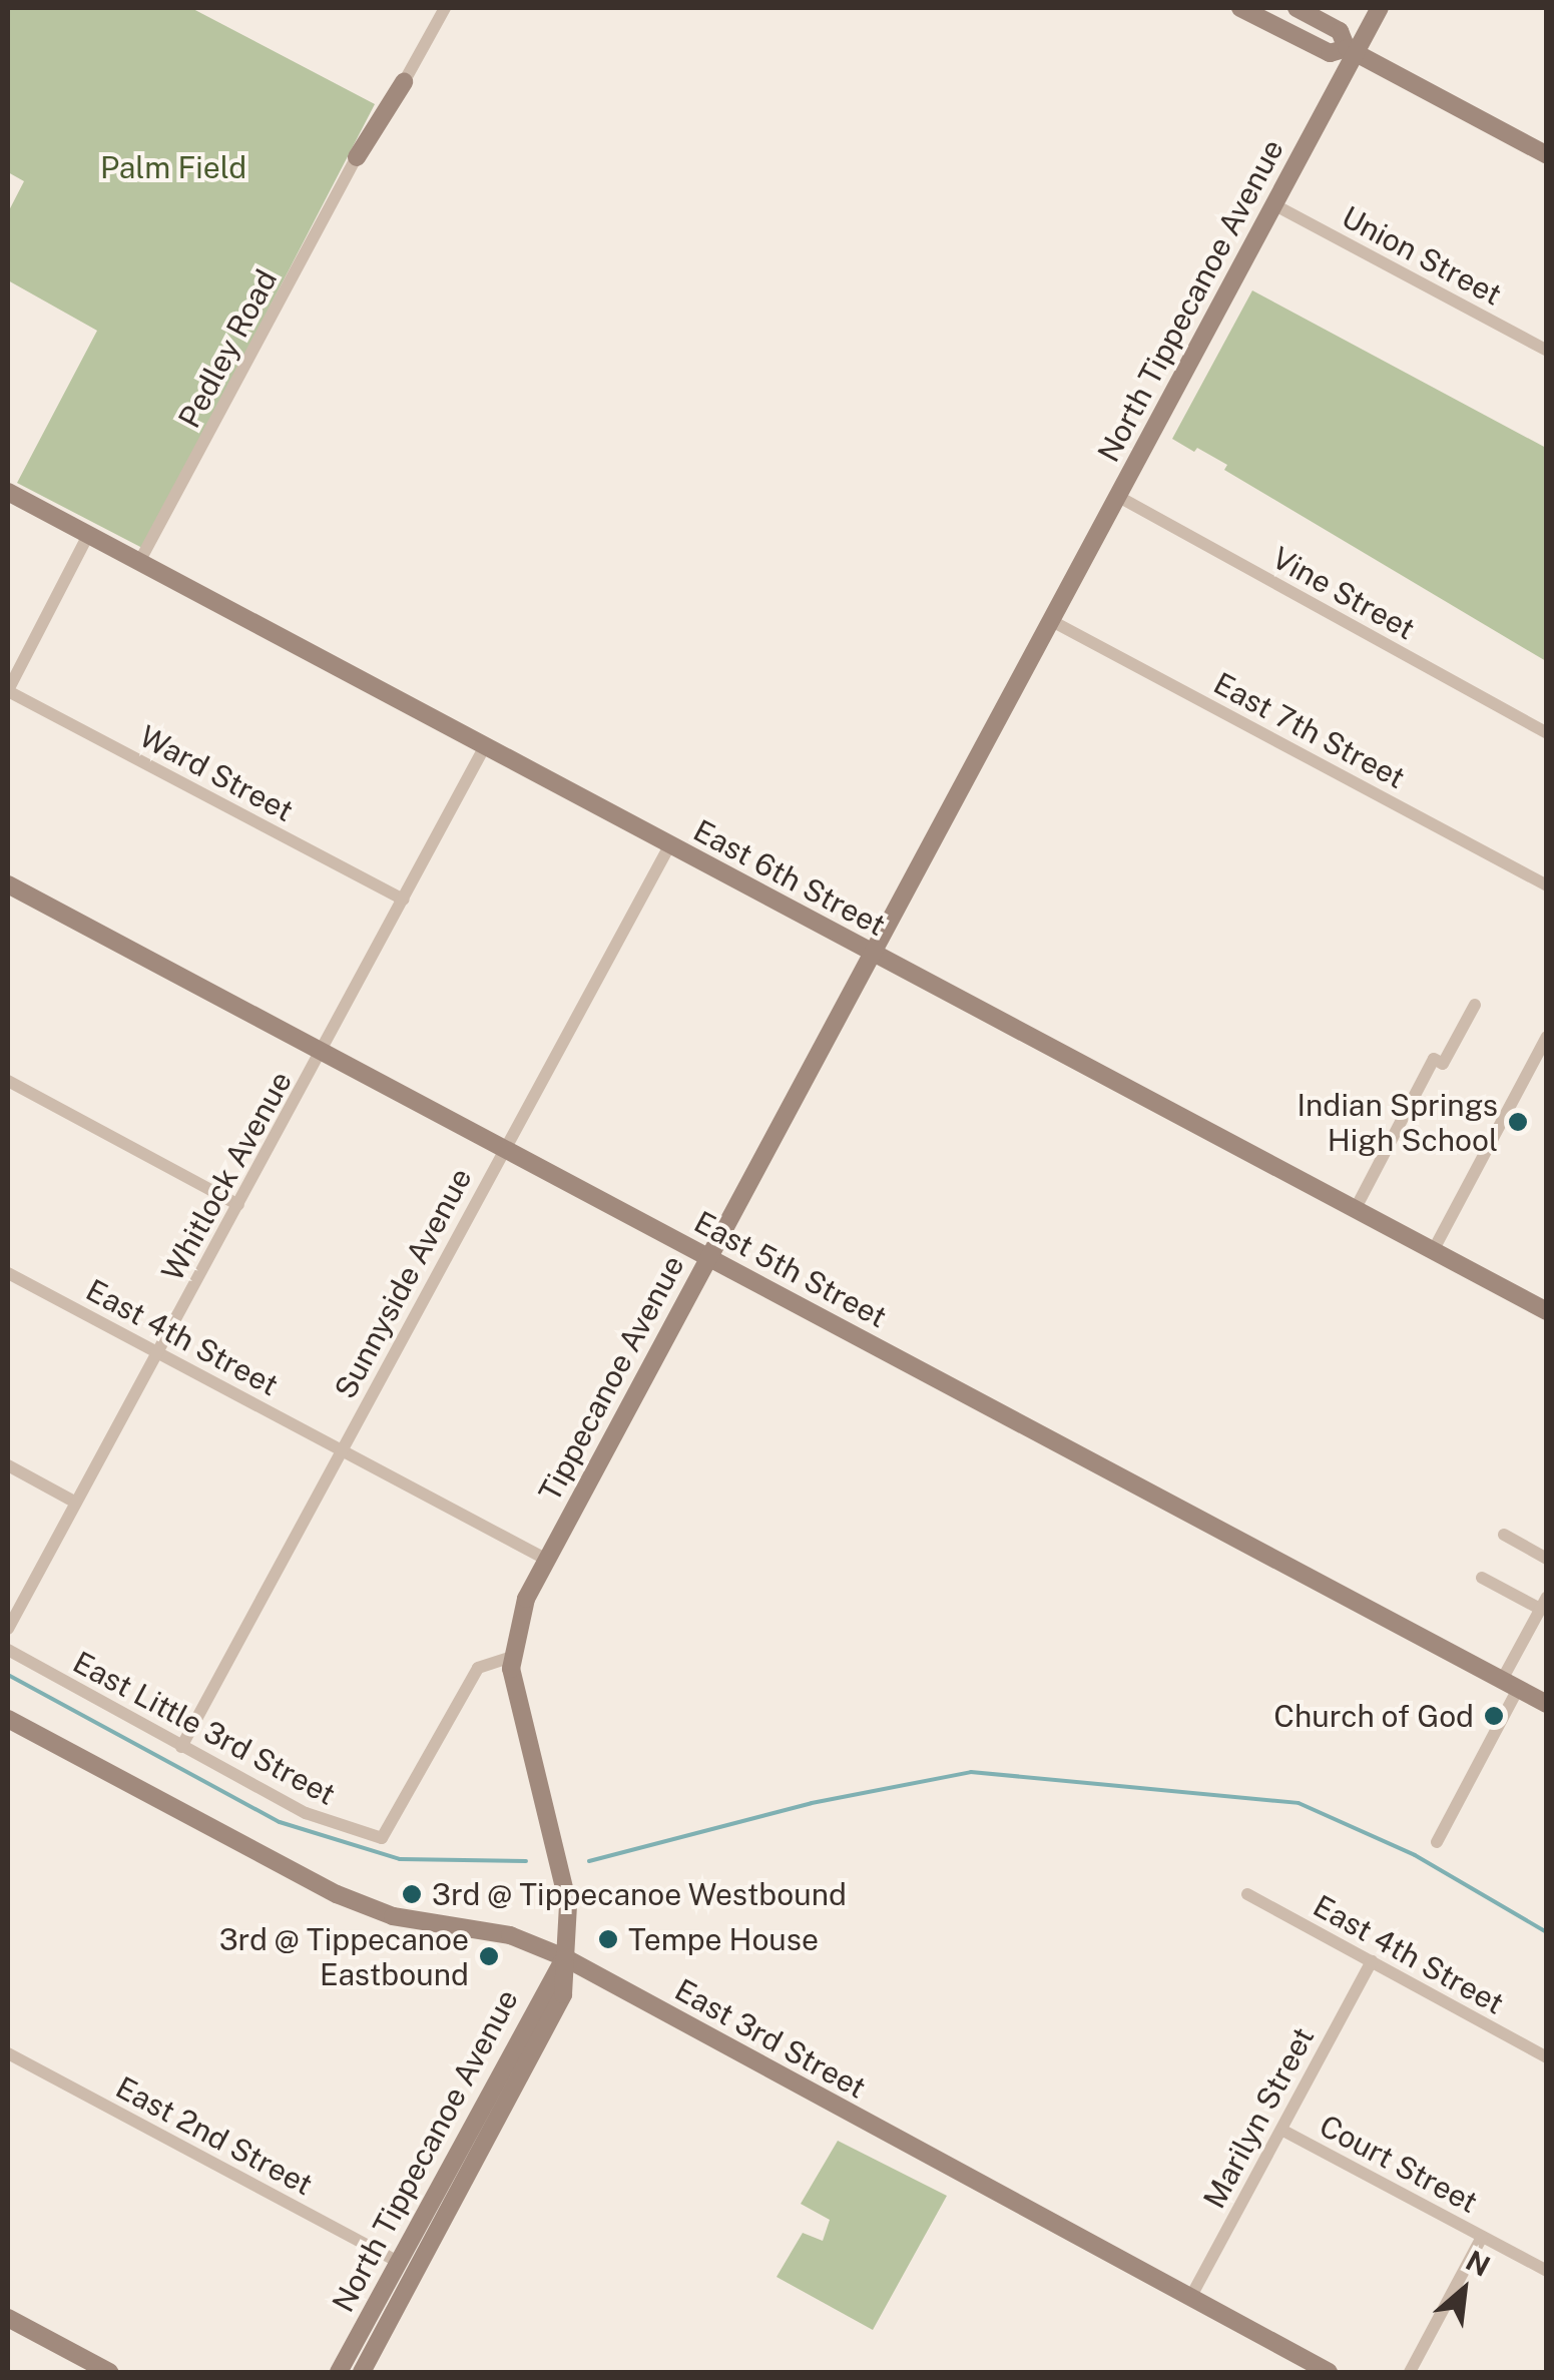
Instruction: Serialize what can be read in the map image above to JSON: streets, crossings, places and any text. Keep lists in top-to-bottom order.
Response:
{
  "streets": {
    "street": [
      "Union Street",
      "North Tippecanoe Avenue",
      "Pedley Road",
      "Vine Street",
      "East 7th Street",
      "Ward Street",
      "East 6th Street",
      "Whitlock Avenue",
      "East 5th Street",
      "Sunnyside Avenue",
      "East 4th Street",
      "Tippecanoe Avenue",
      "East Little 3rd Street",
      "East 3rd Street",
      "Marilyn Street",
      "East 2nd Street",
      "Court Street"
    ]
  },
  "crossings": [
    ["Union Street", "North Tippecanoe Avenue"],
    ["North Tippecanoe Avenue", "Vine Street"],
    ["North Tippecanoe Avenue", "East 7th Street"],
    ["North Tippecanoe Avenue", "Tippecanoe Avenue"],
    ["North Tippecanoe Avenue", "East 3rd Street"],
    ["North Tippecanoe Avenue", "East 2nd Street"],
    ["Pedley Road", "East 6th Street"],
    ["East 7th Street", "Tippecanoe Avenue"],
    ["Ward Street", "Whitlock Avenue"],
    ["East 6th Street", "Whitlock Avenue"],
    ["East 6th Street", "Sunnyside Avenue"],
    ["East 6th Street", "Tippecanoe Avenue"],
    ["Whitlock Avenue", "East 5th Street"],
    ["Whitlock Avenue", "East 4th Street"],
    ["East 5th Street", "Sunnyside Avenue"],
    ["East 5th Street", "Tippecanoe Avenue"],
    ["Sunnyside Avenue", "East 4th Street"],
    ["Sunnyside Avenue", "East Little 3rd Street"],
    ["East 4th Street", "Tippecanoe Avenue"],
    ["East 4th Street", "Marilyn Street"],
    ["Tippecanoe Avenue", "East Little 3rd Street"],
    ["East 3rd Street", "Marilyn Street"],
    ["Marilyn Street", "Court Street"]
  ],
  "parks": ["Palm Field"],
  "places": [
    "Indian Springs High School",
    "Church of God",
    "3rd @ Tippecanoe Westbound",
    "Tempe House",
    "3rd @ Tippecanoe Eastbound"
  ],
  "north": "top right"
}
